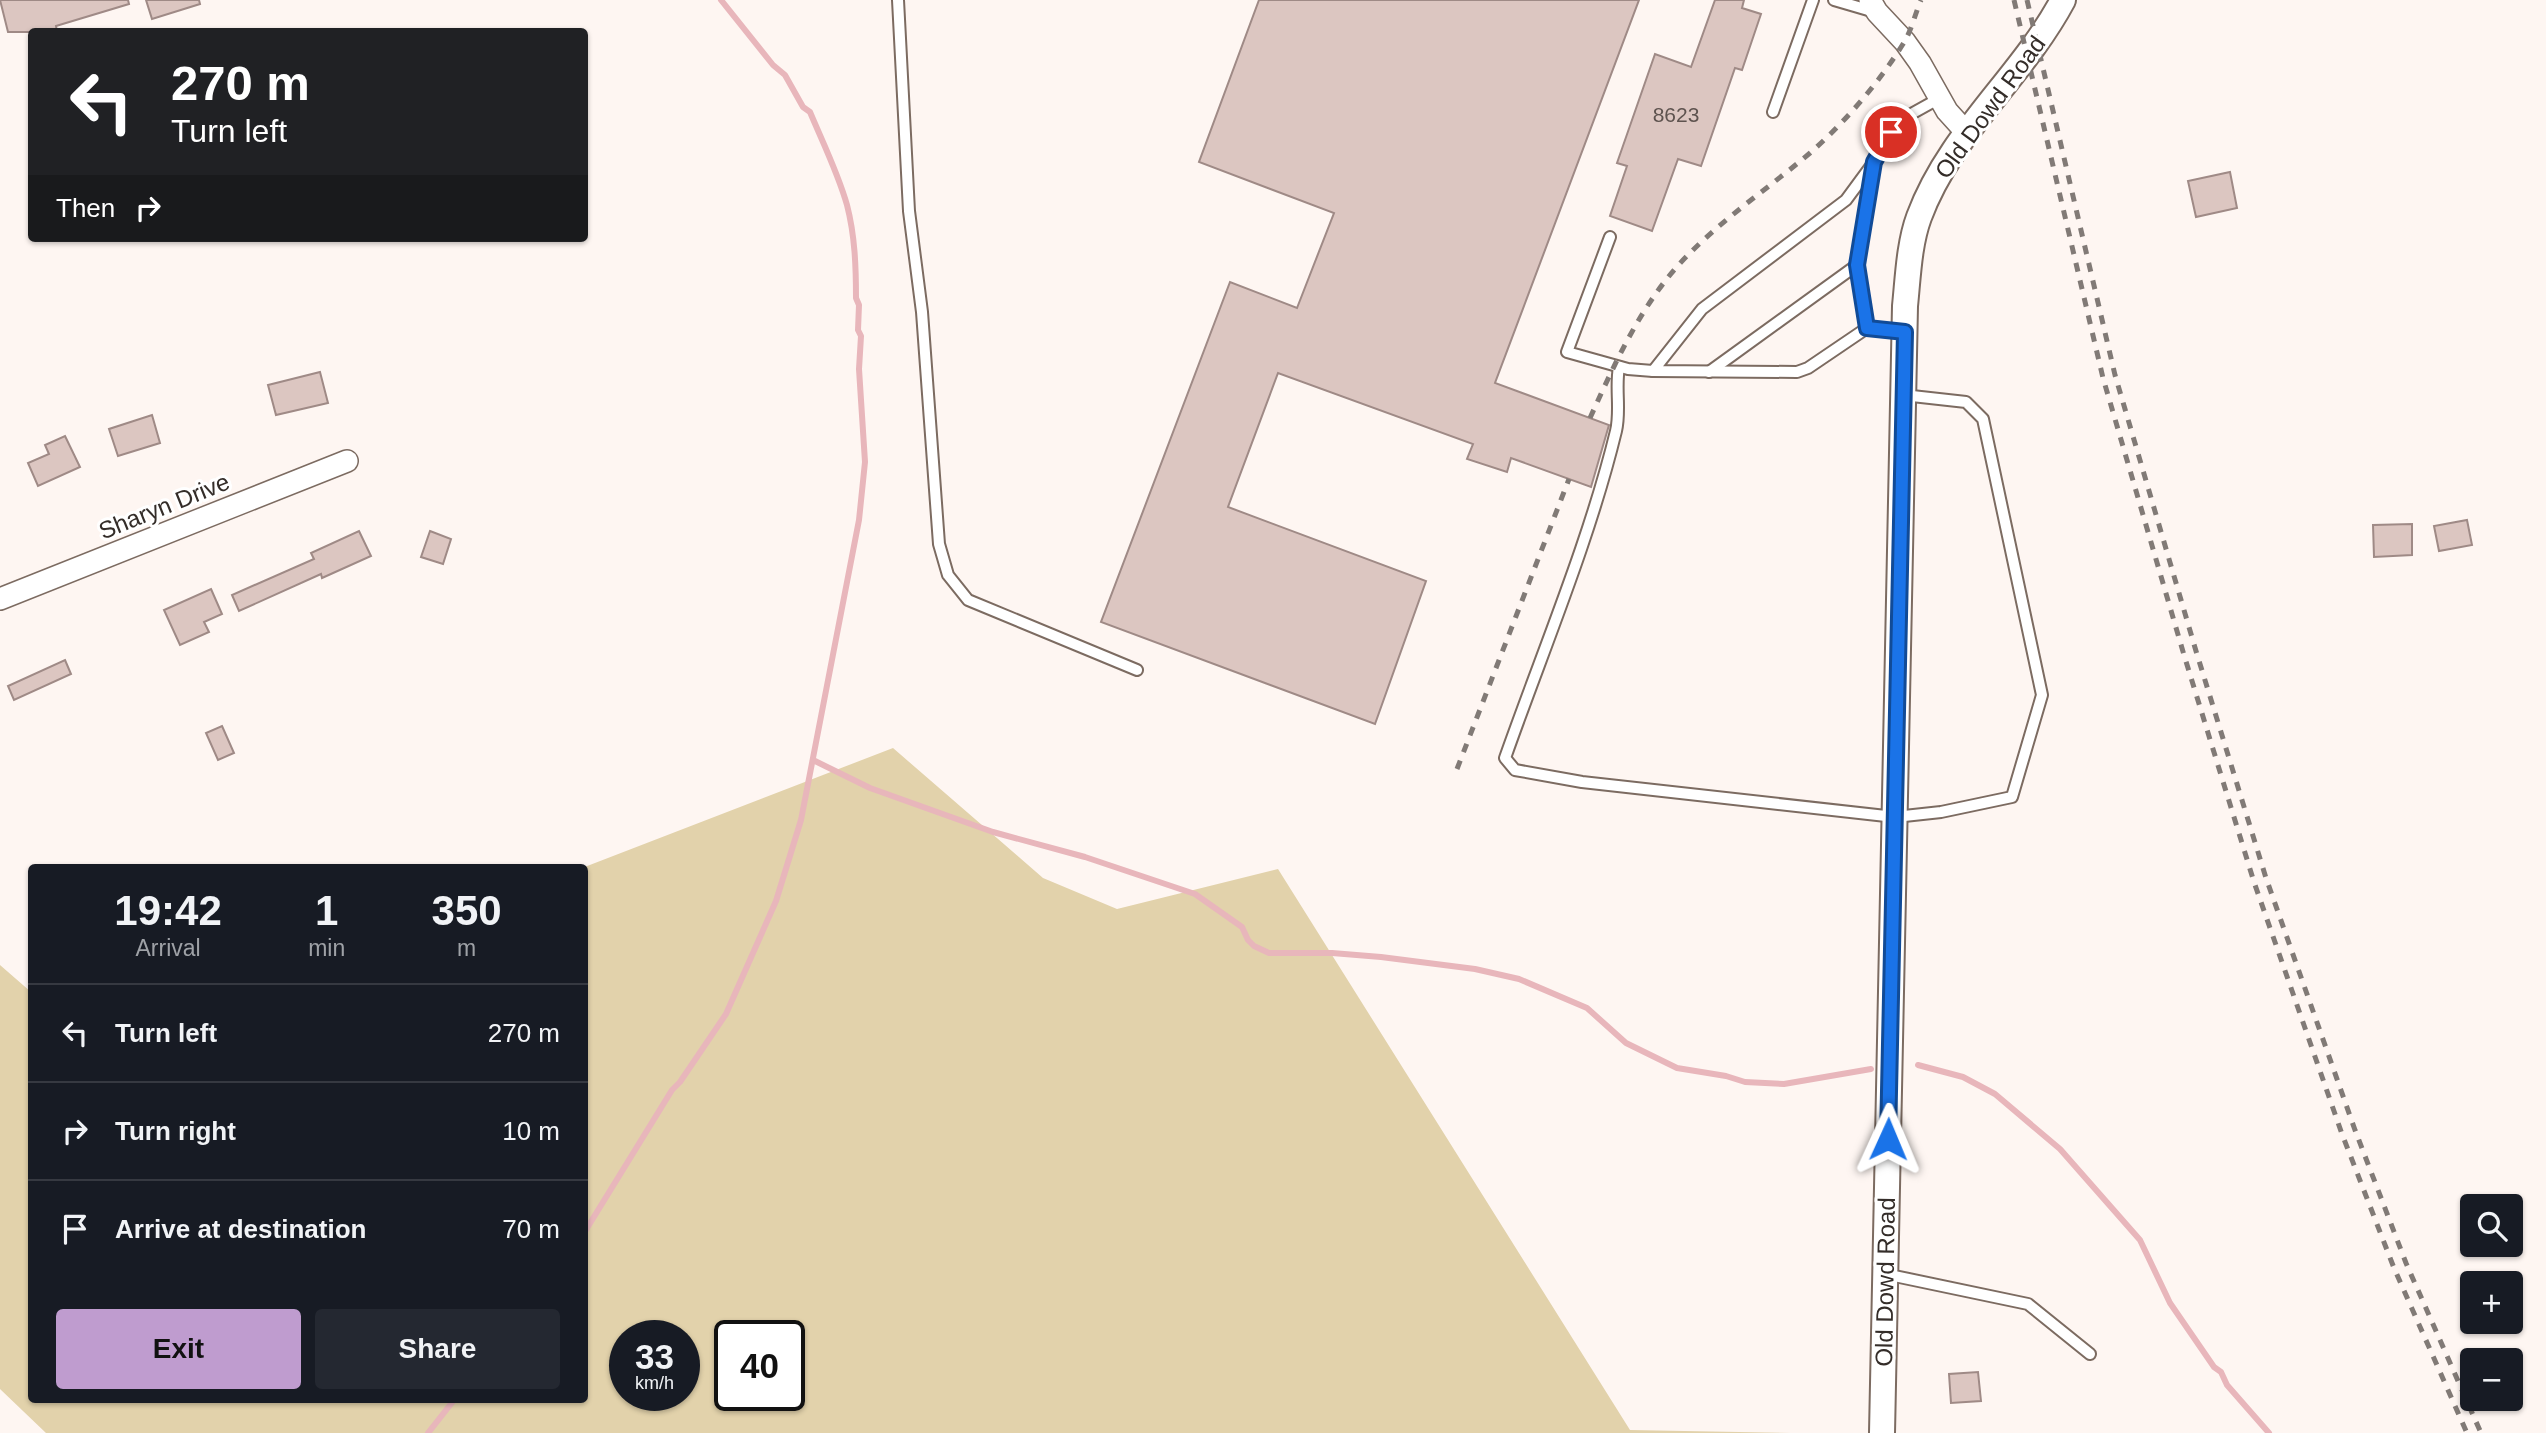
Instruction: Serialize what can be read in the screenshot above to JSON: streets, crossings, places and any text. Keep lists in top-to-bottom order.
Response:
{
  "streets": {
    "street": ["Old Dowd Road", "Sharyn Drive"]
  },
  "house_numbers": ["8623"],
  "page": {
    "turn": ["270 m", "Turn left"],
    "then": "Then",
    "eta": [
      "19:42",
      "Arrival",
      "1",
      "min",
      "350",
      "m"
    ],
    "list": [
      {
        "name": "Turn left",
        "value": "270 m"
      },
      {
        "name": "Turn right",
        "value": "10 m"
      },
      {
        "name": "Arrive at destination",
        "value": "70 m"
      }
    ],
    "map_buttons": ["+", "−"],
    "buttons": ["Exit", "Share"],
    "speed": "33 km/h",
    "limit": "40"
  }
}
